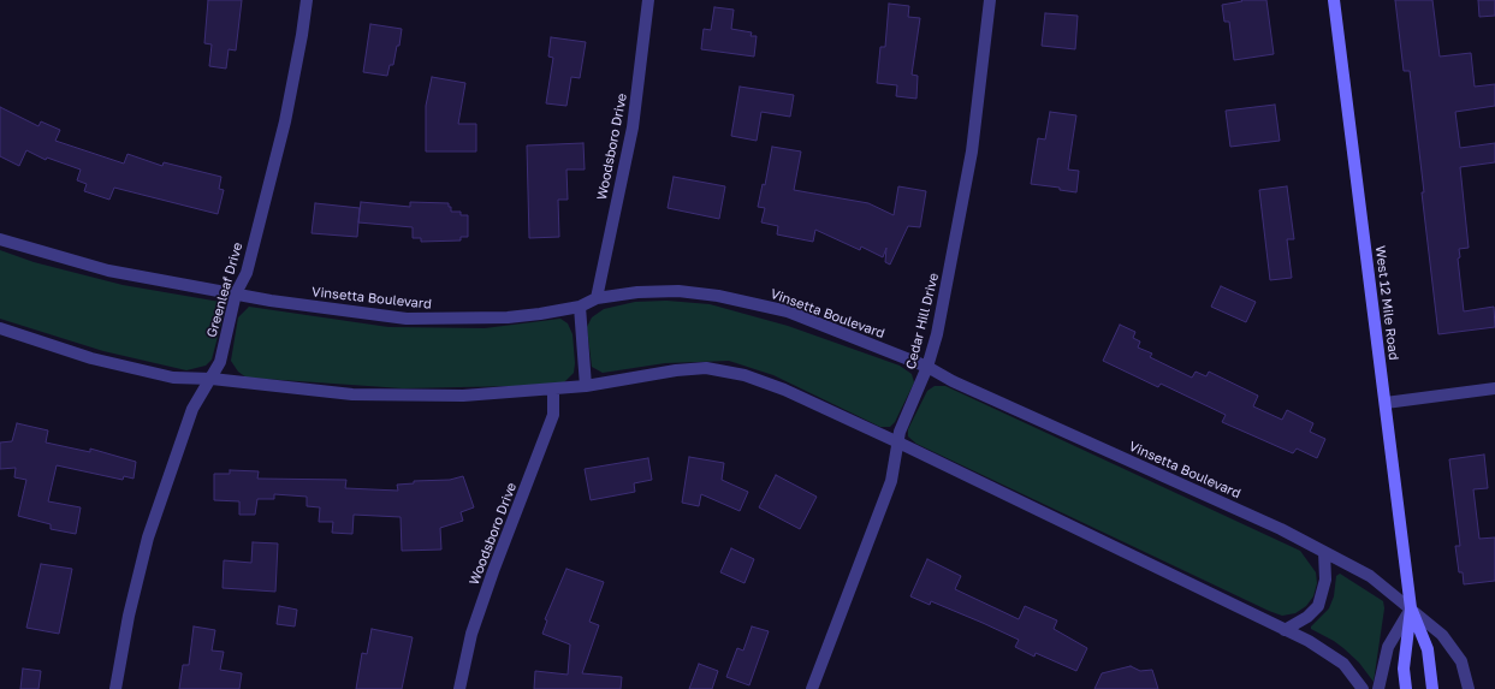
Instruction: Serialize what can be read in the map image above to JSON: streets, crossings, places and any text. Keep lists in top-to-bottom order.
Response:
{
  "streets": {
    "main road": ["West 12 Mile Road"],
    "street": [
      "Woodsboro Drive",
      "Greenleaf Drive",
      "Vinsetta Boulevard",
      "Cedar Hill Drive"
    ]
  },
  "crossings": [
    ["Woodsboro Drive", "Vinsetta Boulevard"],
    ["Greenleaf Drive", "Vinsetta Boulevard"],
    ["Vinsetta Boulevard", "West 12 Mile Road"],
    ["Vinsetta Boulevard", "Cedar Hill Drive"]
  ]
}
